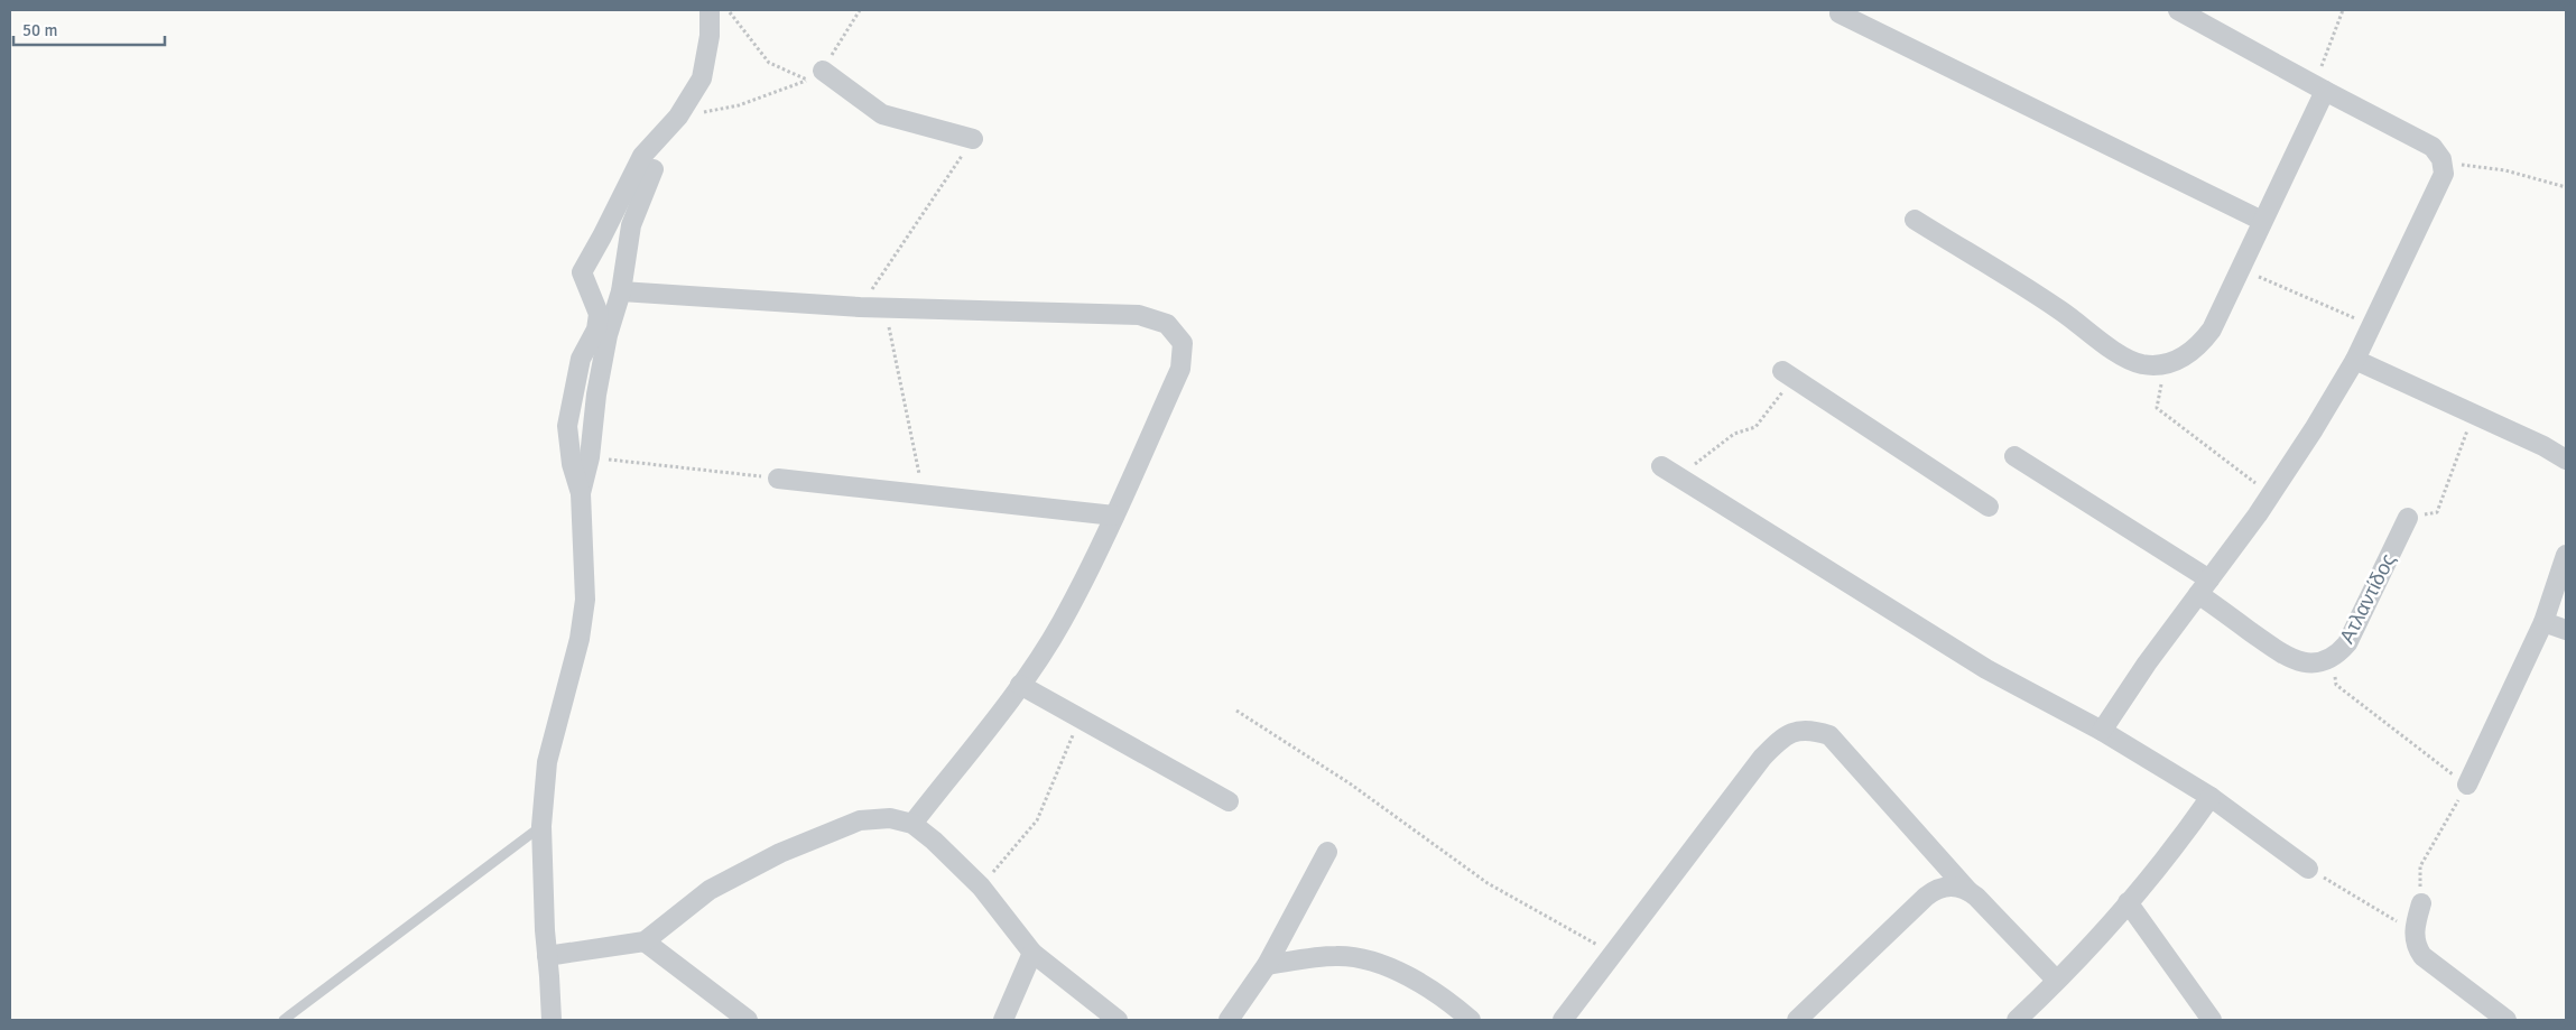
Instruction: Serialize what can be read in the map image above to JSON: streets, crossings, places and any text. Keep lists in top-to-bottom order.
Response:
{
  "streets": {
    "street": ["Ατλαντίδος"]
  },
  "scale_bar": "50 m"
}
